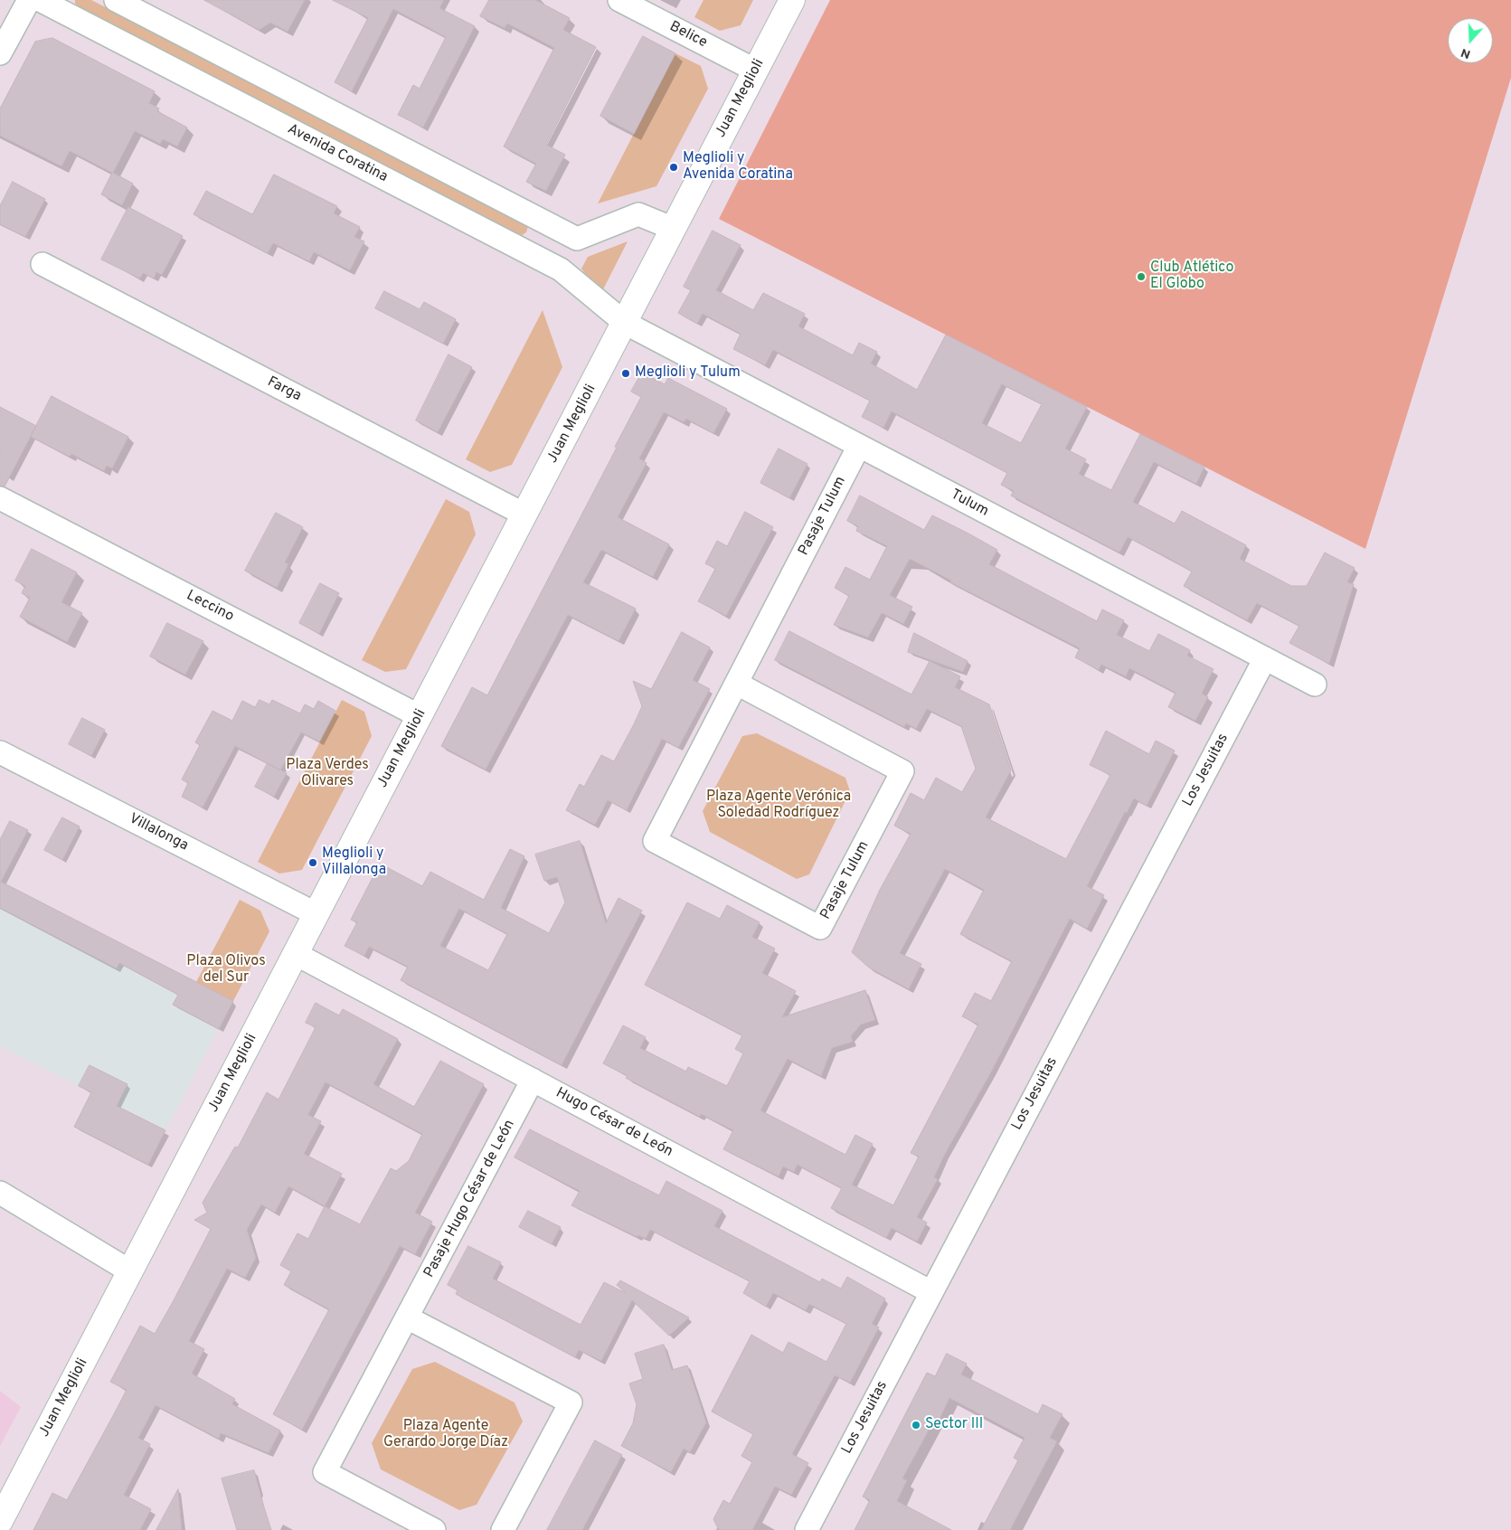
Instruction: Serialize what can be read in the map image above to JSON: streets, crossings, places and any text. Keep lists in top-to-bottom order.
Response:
{
  "streets": {
    "main road": ["Juan Meglioli"],
    "street": [
      "Belice",
      "Avenida Coratina",
      "Farga",
      "Tulum",
      "Pasaje Tulum",
      "Leccino",
      "Los Jesuitas",
      "Villalonga",
      "Hugo César de León",
      "Pasaje Hugo César de León"
    ]
  },
  "crossings": [
    ["Belice", "Juan Meglioli"],
    ["Juan Meglioli", "Avenida Coratina"],
    ["Juan Meglioli", "Farga"],
    ["Juan Meglioli", "Tulum"],
    ["Juan Meglioli", "Leccino"],
    ["Juan Meglioli", "Villalonga"],
    ["Juan Meglioli", "Hugo César de León"],
    ["Avenida Coratina", "Tulum"],
    ["Tulum", "Pasaje Tulum"],
    ["Tulum", "Los Jesuitas"],
    ["Los Jesuitas", "Hugo César de León"],
    ["Hugo César de León", "Pasaje Hugo César de León"]
  ],
  "parks": [
    "Plaza Verdes Olivares",
    "Plaza Agente Verónica Soledad Rodríguez",
    "Plaza Olivos del Sur",
    "Plaza Agente Gerardo Jorge Díaz"
  ],
  "places": [
    "Meglioli y Avenida Coratina",
    "Club Atlético El Globo",
    "Meglioli y Tulum",
    "Meglioli y Villalonga",
    "Sector III"
  ],
  "north": "bottom"
}
